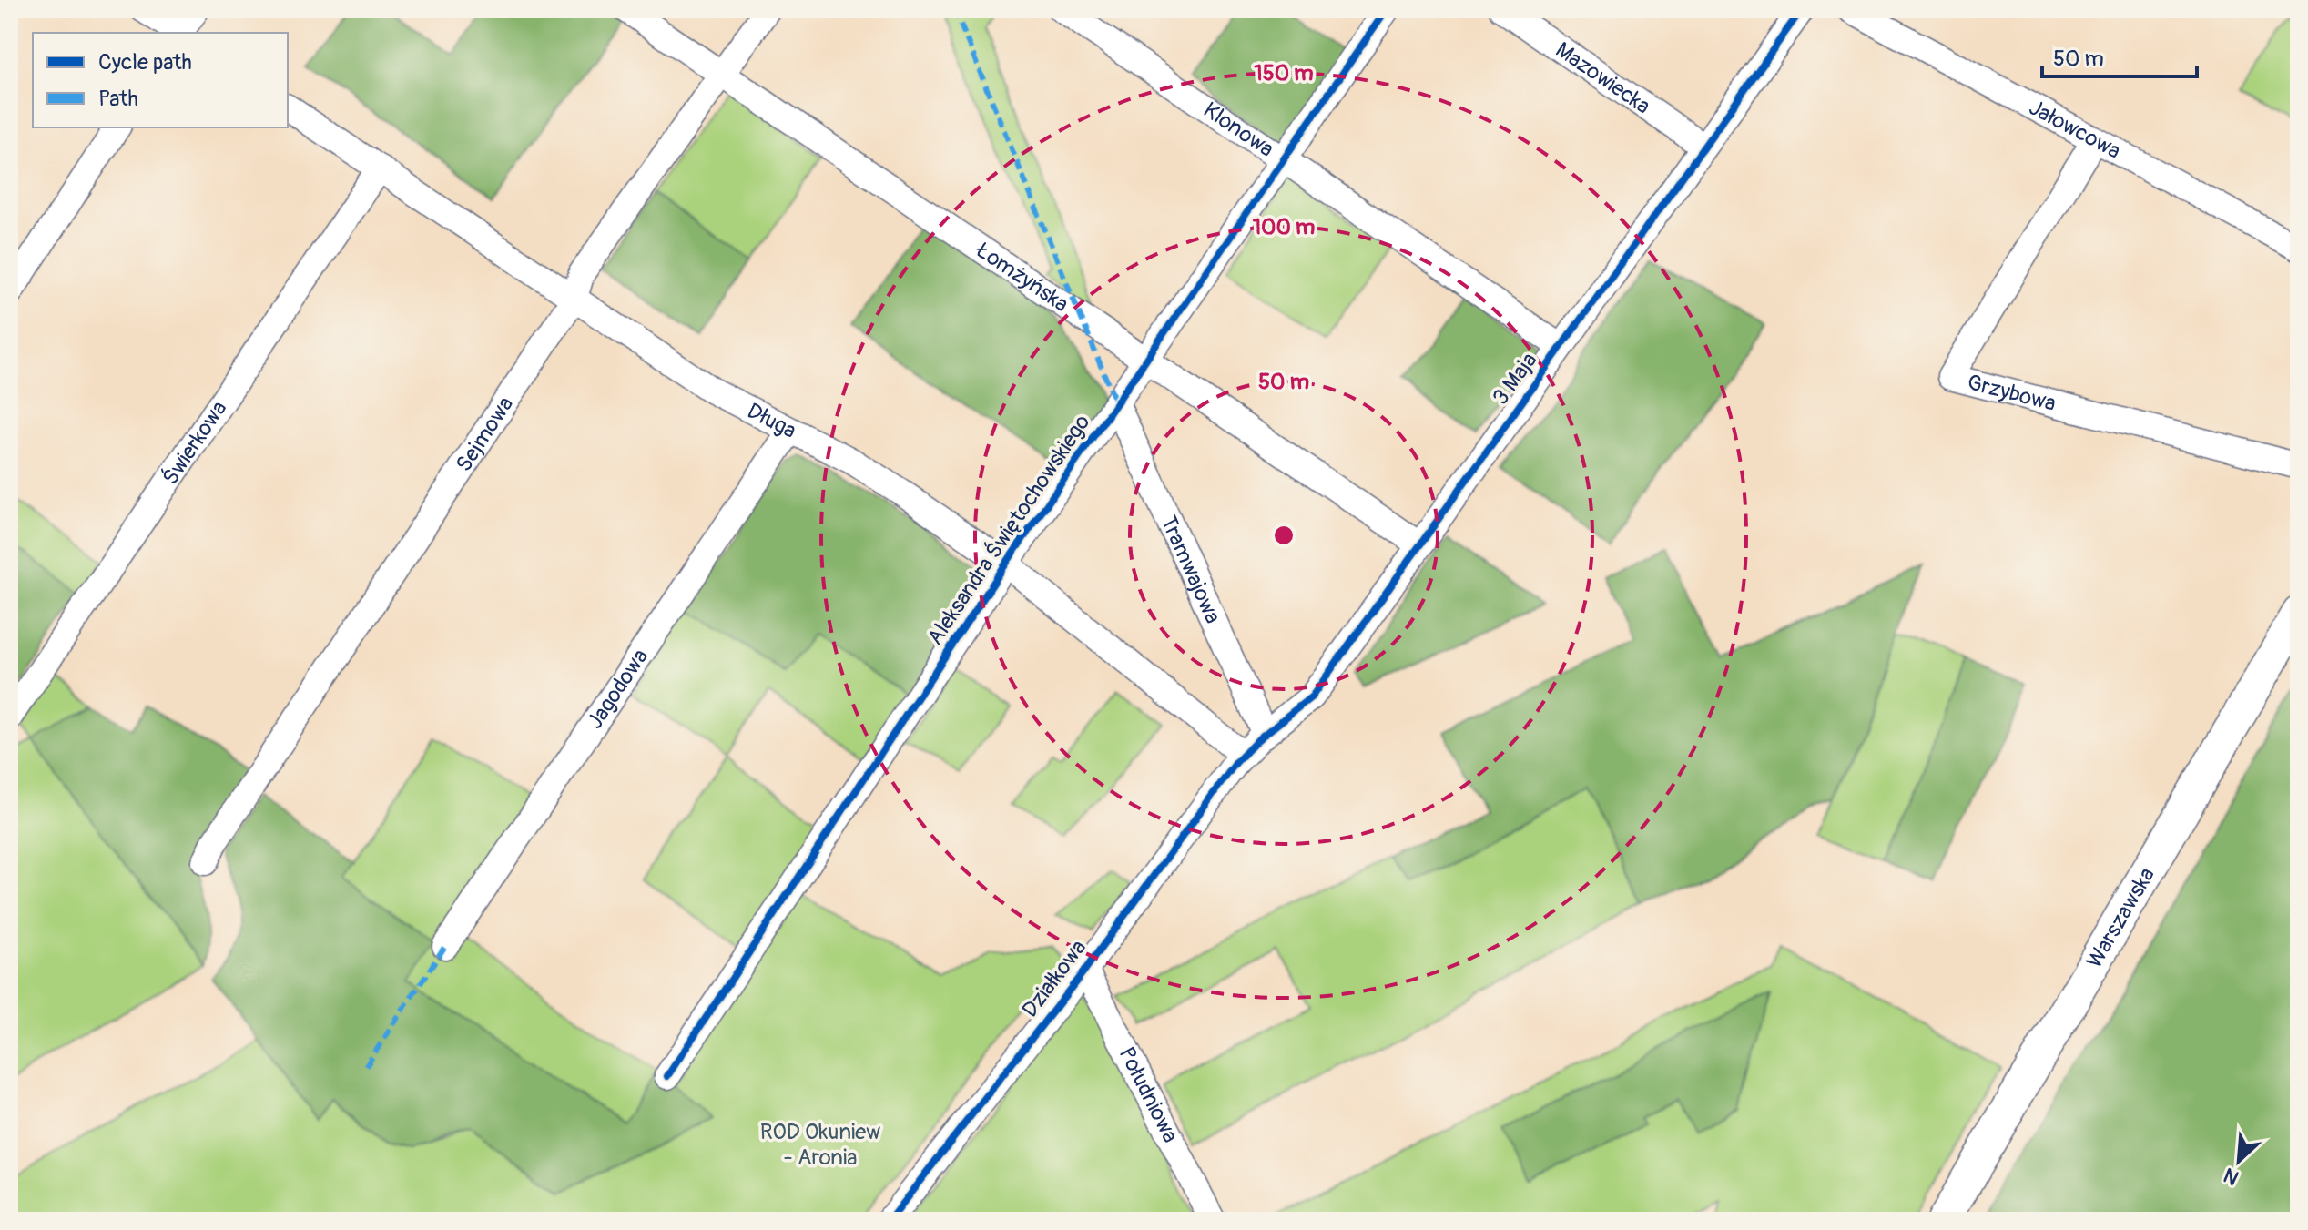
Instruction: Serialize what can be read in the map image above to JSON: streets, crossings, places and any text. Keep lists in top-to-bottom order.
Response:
{
  "streets": {
    "main road": ["Warszawska"],
    "street": [
      "Mazowiecka",
      "Jałowcowa",
      "Klonowa",
      "Łomżyńska",
      "3 Maja",
      "Grzybowa",
      "Długa",
      "Sejmowa",
      "Świerkowa",
      "Aleksandra Świętochowskiego",
      "Tramwajowa",
      "Jagodowa",
      "Działkowa",
      "Południowa"
    ]
  },
  "crossings": [
    ["Mazowiecka", "3 Maja"],
    ["Jałowcowa", "Grzybowa"],
    ["Klonowa", "3 Maja"],
    ["Klonowa", "Aleksandra Świętochowskiego"],
    ["Łomżyńska", "3 Maja"],
    ["Łomżyńska", "Sejmowa"],
    ["Łomżyńska", "Aleksandra Świętochowskiego"],
    ["3 Maja", "Długa"],
    ["3 Maja", "Tramwajowa"],
    ["3 Maja", "Działkowa"],
    ["Długa", "Sejmowa"],
    ["Długa", "Świerkowa"],
    ["Długa", "Aleksandra Świętochowskiego"],
    ["Długa", "Jagodowa"],
    ["Długa", "Działkowa"],
    ["Aleksandra Świętochowskiego", "Tramwajowa"],
    ["Działkowa", "Południowa"]
  ],
  "parks": ["ROD Okuniew - Aronia"],
  "legend": ["Cycle path", "Path"],
  "scale_bar": "50 m",
  "north": "bottom left",
  "rings": ["150 m", "100 m", "50 m"]
}
